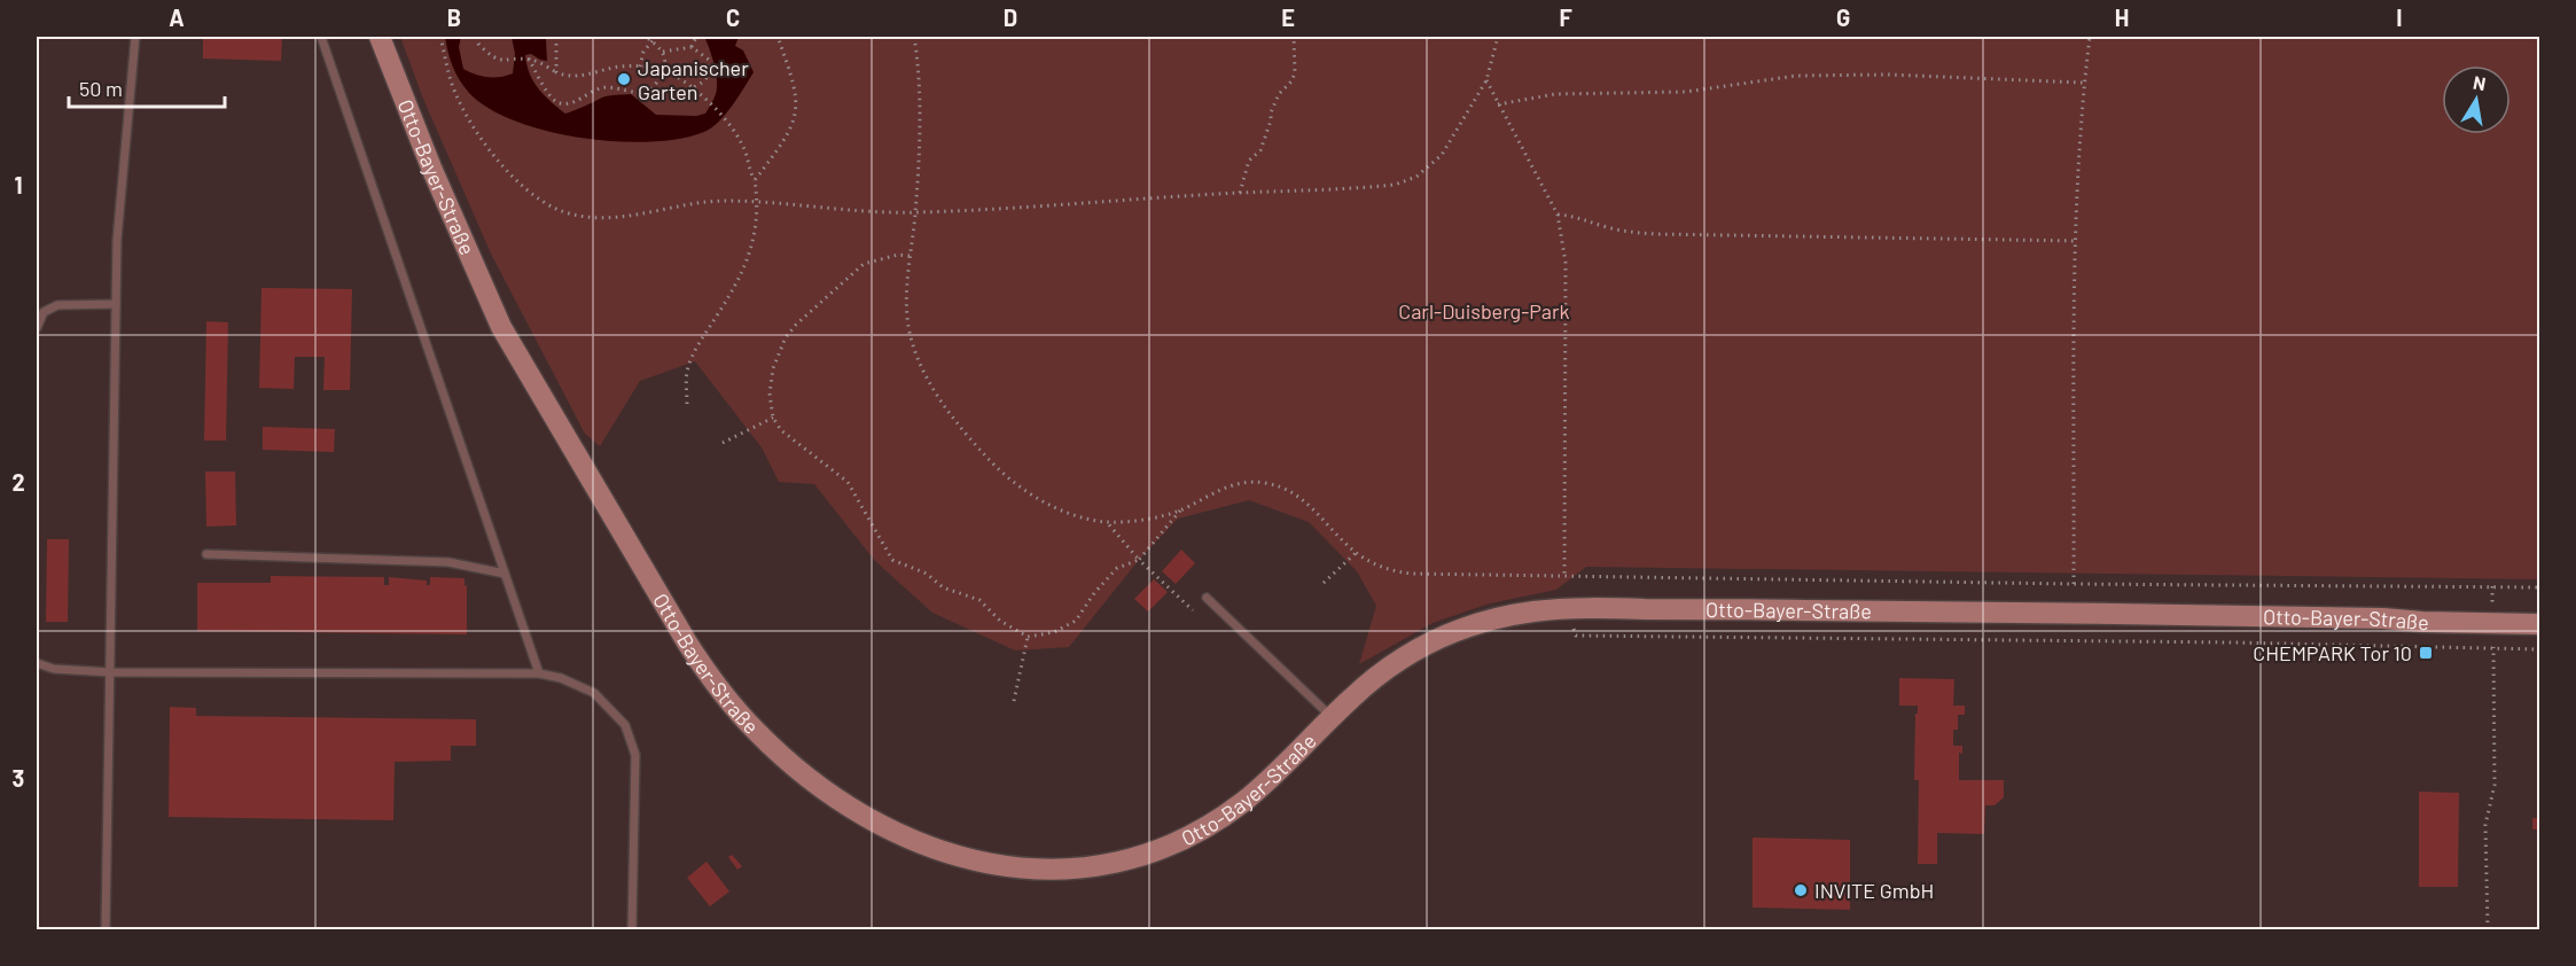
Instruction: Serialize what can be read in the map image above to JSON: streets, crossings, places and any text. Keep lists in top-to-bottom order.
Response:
{
  "streets": {
    "street": ["Otto-Bayer-Straße"]
  },
  "parks": ["Carl-Duisberg-Park"],
  "places": {
    "other": ["Japanischer Garten", "INVITE GmbH"],
    "transit": ["CHEMPARK Tor 10"]
  },
  "scale_bar": "50 m",
  "north": "top",
  "grid": {
    "columns": [
      "A",
      "B",
      "C",
      "D",
      "E",
      "F",
      "G",
      "H",
      "I"
    ],
    "rows": ["1", "2", "3"]
  }
}
